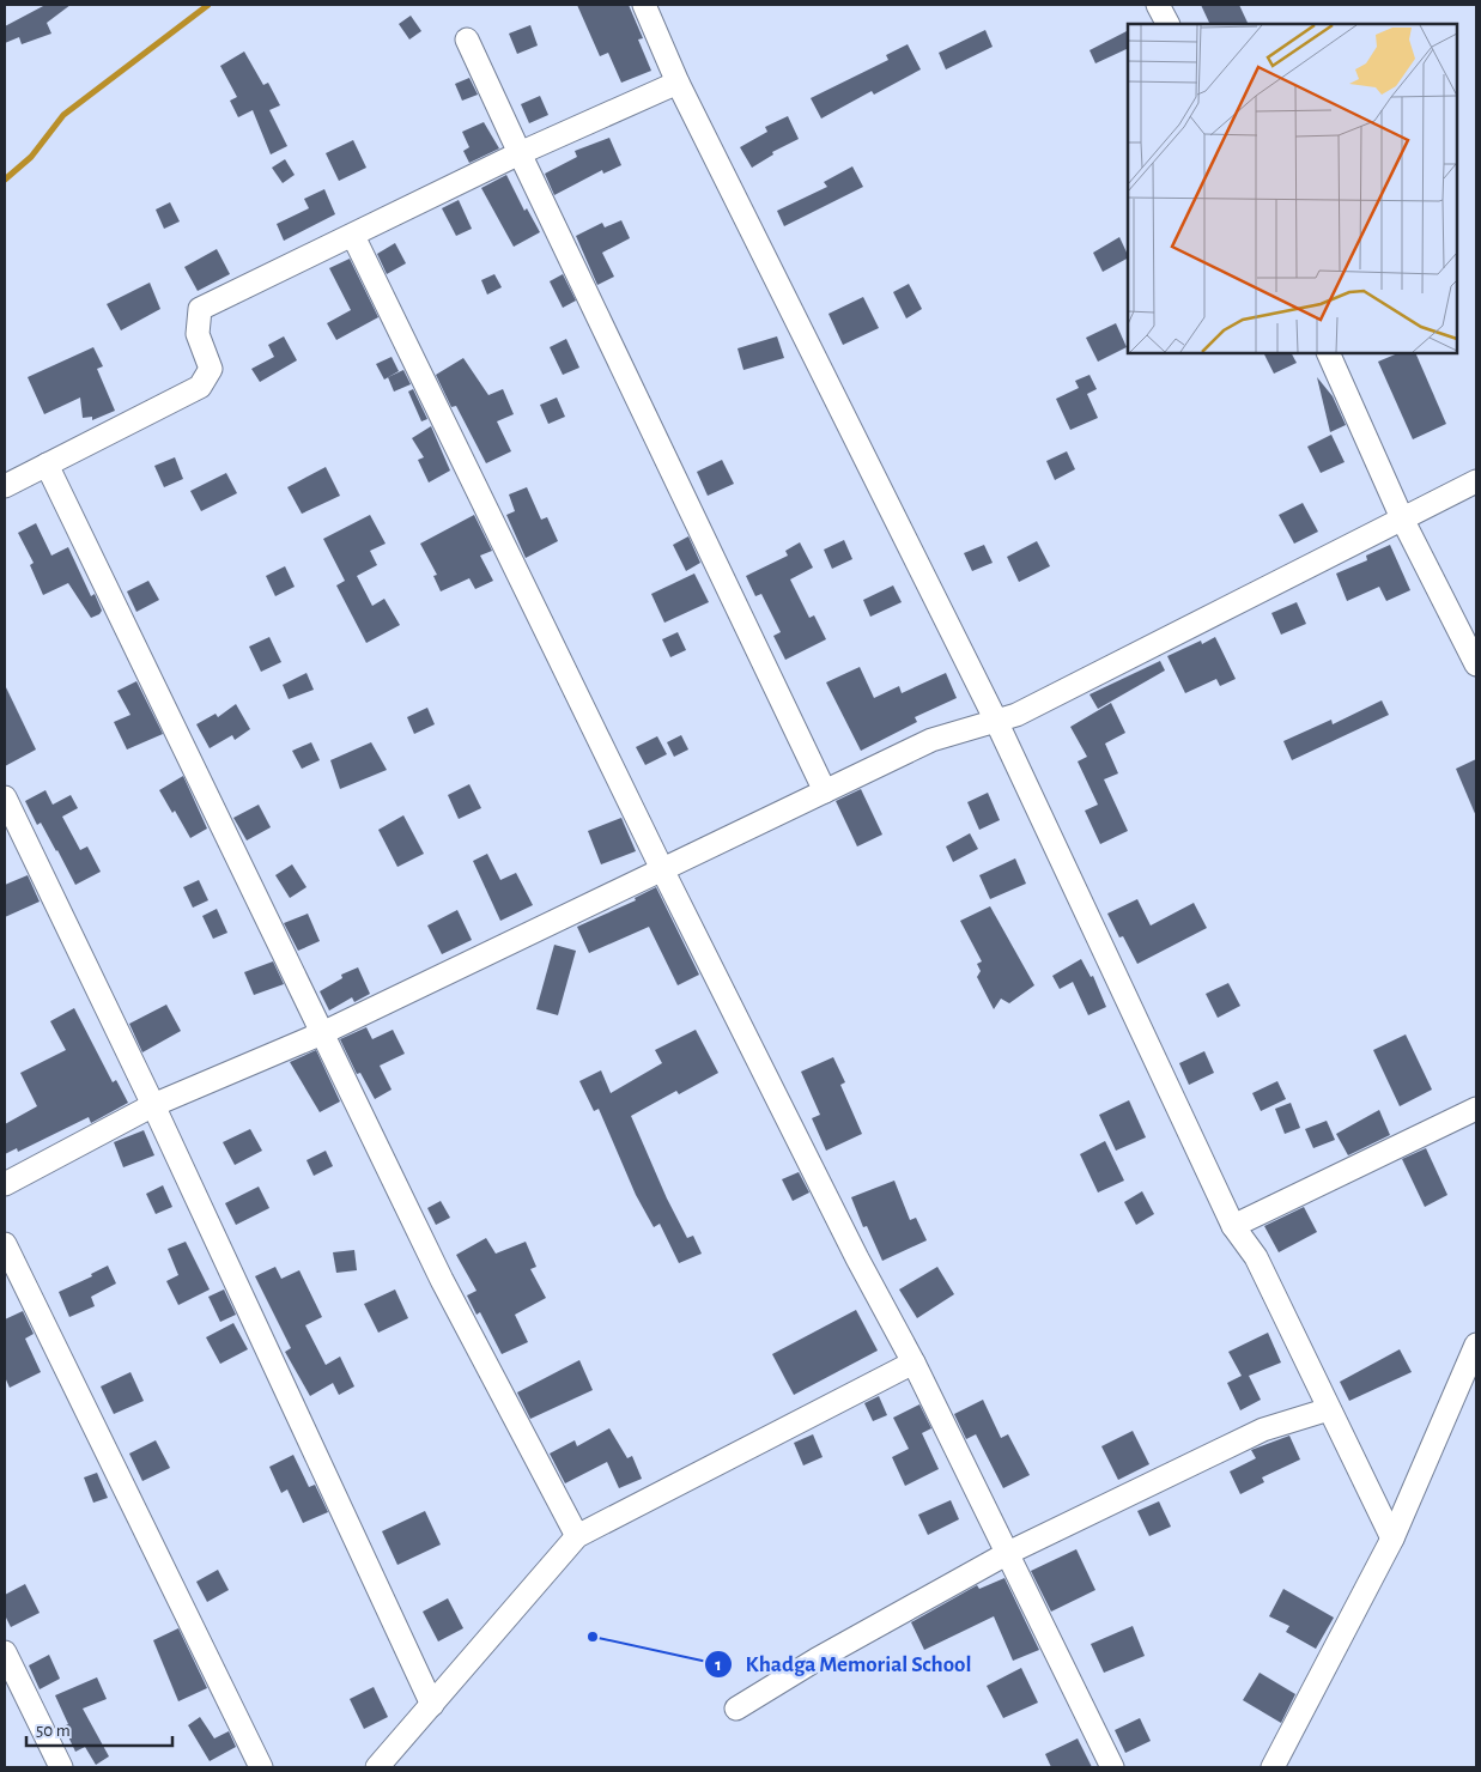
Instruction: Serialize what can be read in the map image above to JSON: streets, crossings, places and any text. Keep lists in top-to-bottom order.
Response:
{
  "places": ["Khadga Memorial School"],
  "scale_bar": "50 m"
}
